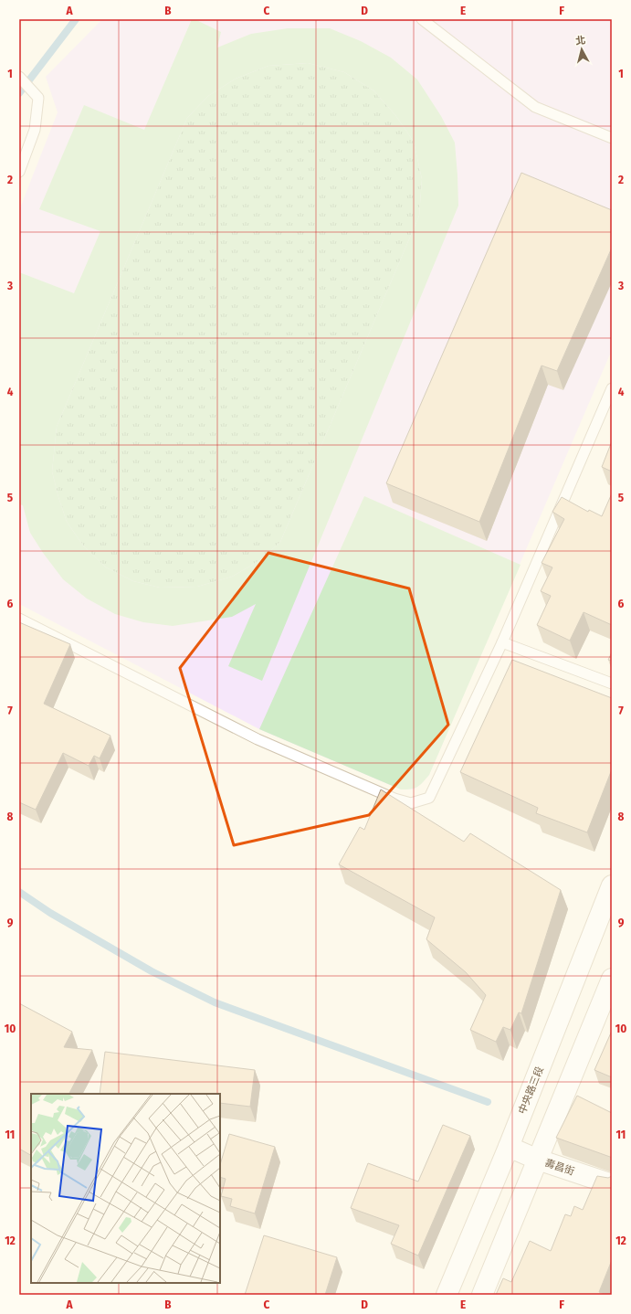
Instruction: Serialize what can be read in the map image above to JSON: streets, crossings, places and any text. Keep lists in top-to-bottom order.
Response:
{
  "streets": {
    "street": ["中央路三段", "壽昌街"]
  },
  "crossings": [
    ["中央路三段", "壽昌街"]
  ],
  "north": "top",
  "grid": {
    "columns": [
      "A",
      "B",
      "C",
      "D",
      "E",
      "F"
    ],
    "rows": [
      "1",
      "2",
      "3",
      "4",
      "5",
      "6",
      "7",
      "8",
      "9",
      "10",
      "11",
      "12"
    ]
  }
}
